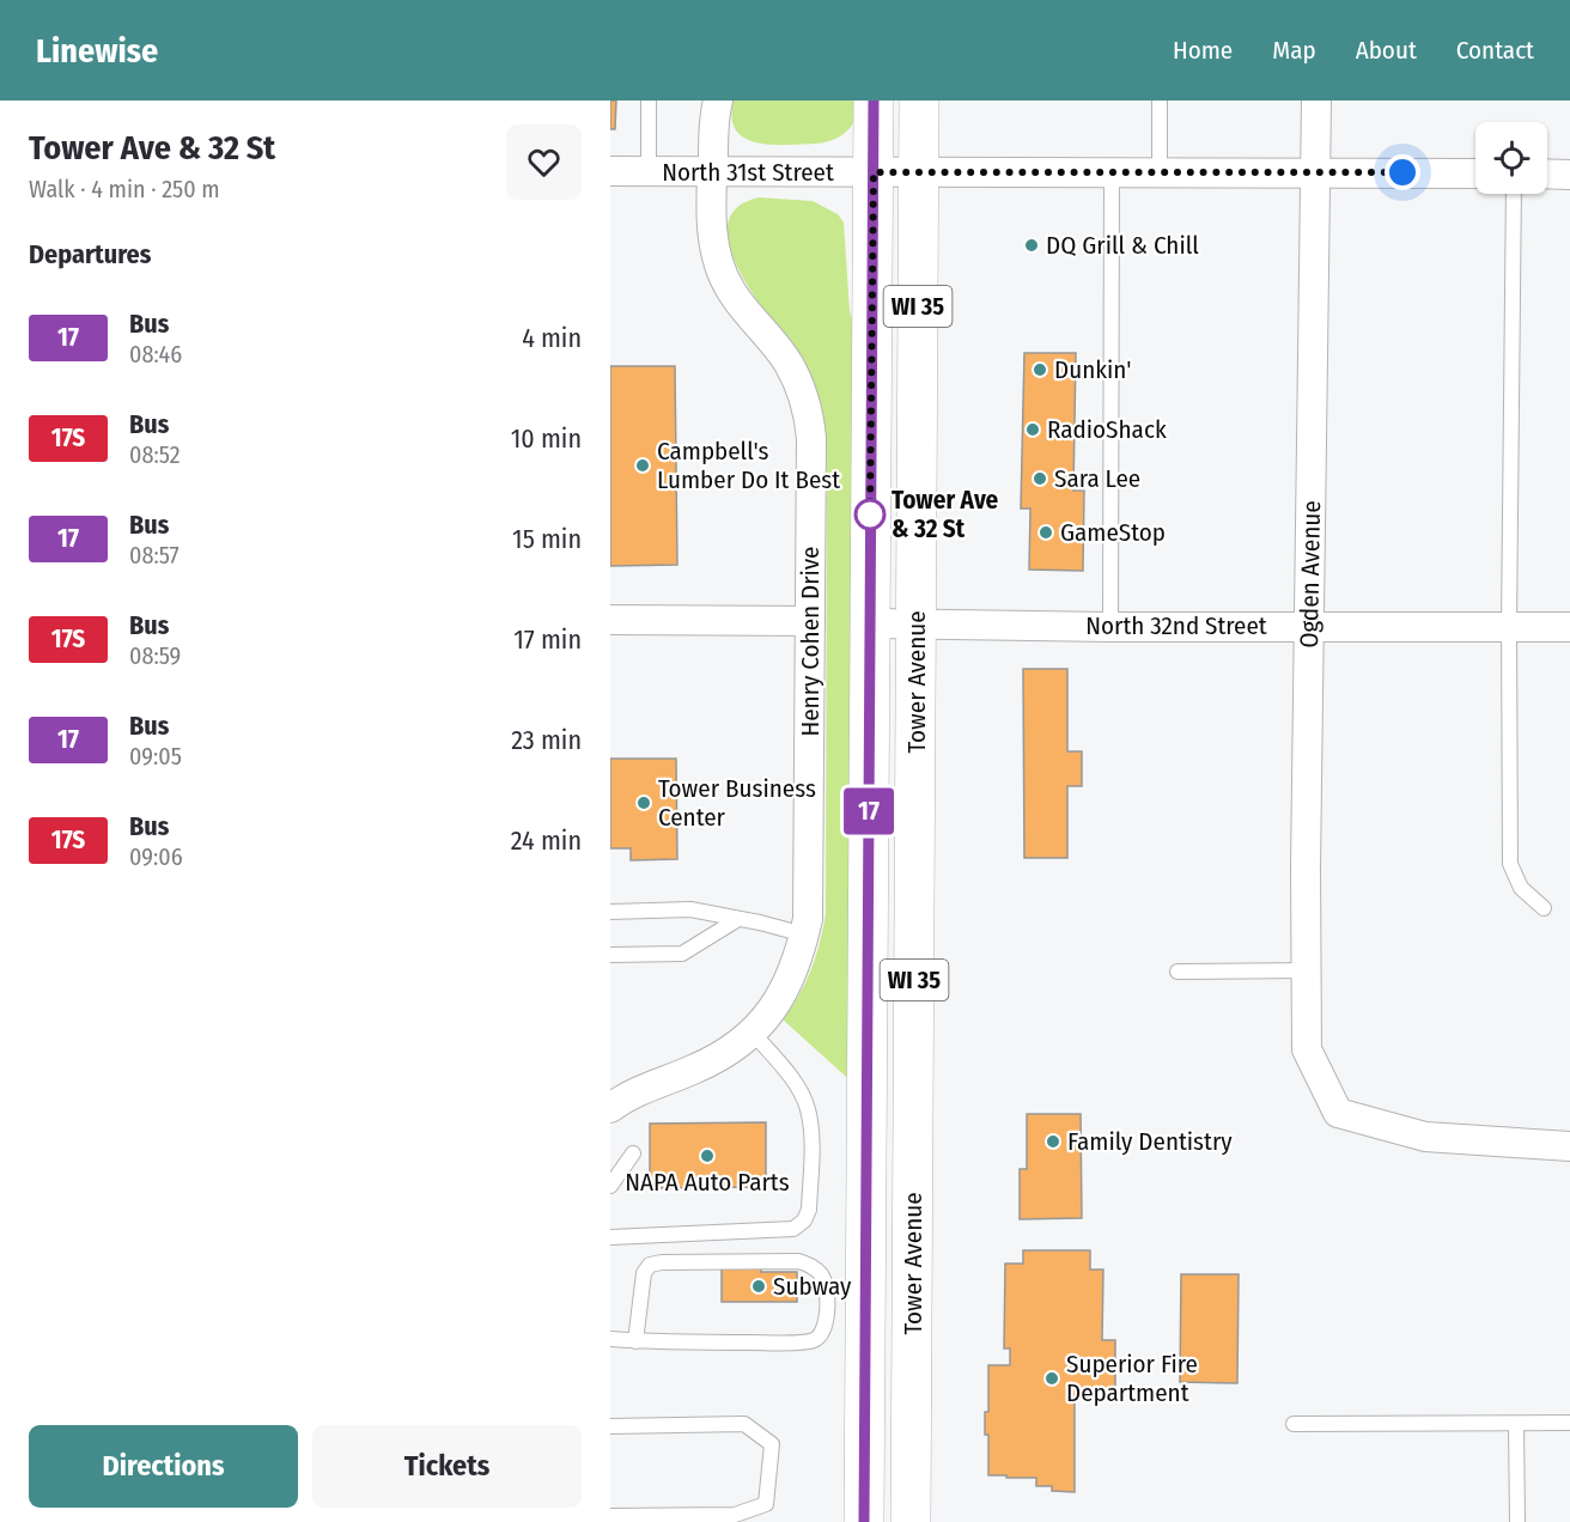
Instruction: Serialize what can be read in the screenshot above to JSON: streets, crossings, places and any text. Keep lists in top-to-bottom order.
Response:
{
  "streets": {
    "main road": ["WI 35", "Tower Avenue"],
    "street": [
      "North 31st Street",
      "Ogden Avenue",
      "North 32nd Street",
      "Henry Cohen Drive"
    ]
  },
  "crossings": [
    ["North 31st Street", "Ogden Avenue"],
    ["North 31st Street", "Henry Cohen Drive"],
    ["North 31st Street", "Tower Avenue"],
    ["Ogden Avenue", "North 32nd Street"],
    ["North 32nd Street", "Tower Avenue"]
  ],
  "places": [
    "DQ Grill & Chill",
    "Dunkin'",
    "RadioShack",
    "Campbell's Lumber Do It Best",
    "Sara Lee",
    "Tower Ave & 32 St",
    "GameStop",
    "Tower Business Center",
    "Family Dentistry",
    "NAPA Auto Parts",
    "Subway",
    "Superior Fire Department"
  ],
  "lines": ["bus line 17"],
  "page": {
    "header": "Linewise",
    "nav": [
      "Home",
      "Map",
      "About",
      "Contact"
    ],
    "heading": [
      ["Tower Ave & 32 St", "Walk · 4 min · 250 m"],
      "Departures"
    ],
    "on_map": "17",
    "list": [
      {
        "mark": "17",
        "name": "Bus",
        "note": "08:46",
        "value": "4 min"
      },
      {
        "mark": "17S",
        "name": "Bus",
        "note": "08:52",
        "value": "10 min"
      },
      {
        "mark": "17",
        "name": "Bus",
        "note": "08:57",
        "value": "15 min"
      },
      {
        "mark": "17S",
        "name": "Bus",
        "note": "08:59",
        "value": "17 min"
      },
      {
        "mark": "17",
        "name": "Bus",
        "note": "09:05",
        "value": "23 min"
      },
      {
        "mark": "17S",
        "name": "Bus",
        "note": "09:06",
        "value": "24 min"
      }
    ],
    "buttons": ["Directions", "Tickets"]
  }
}
